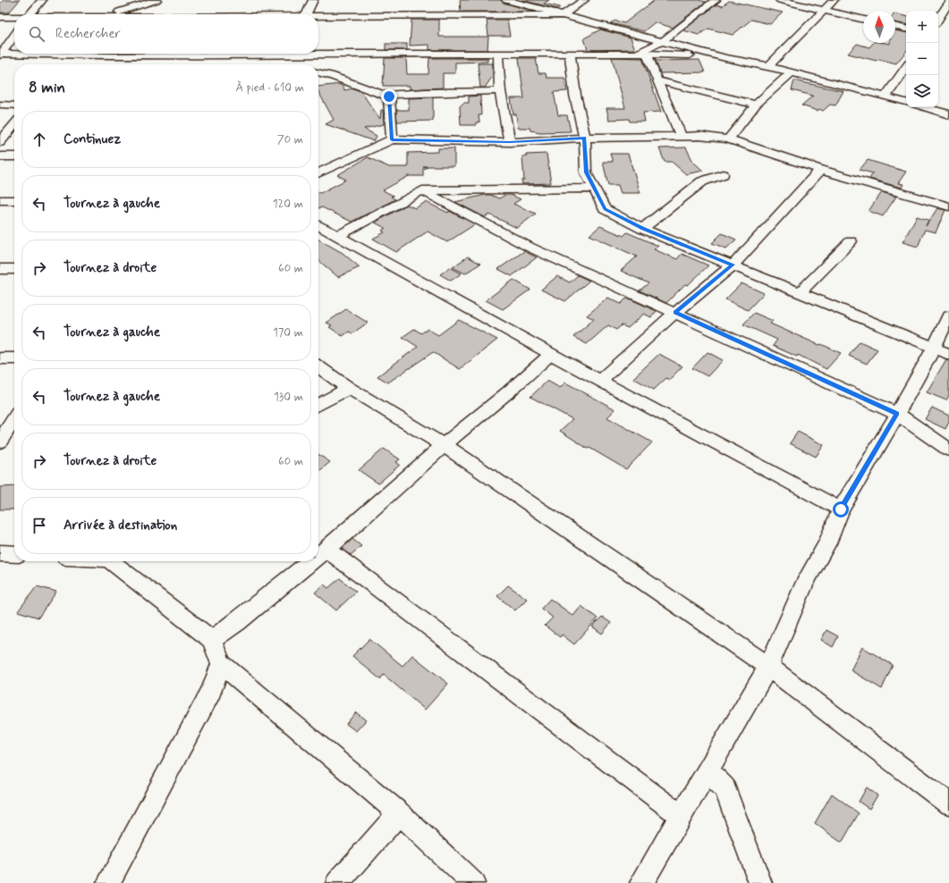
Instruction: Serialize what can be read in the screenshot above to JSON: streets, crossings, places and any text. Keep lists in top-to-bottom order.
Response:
{
  "north": "top",
  "page": {
    "map_buttons": ["+", "−"],
    "search": "Rechercher",
    "heading": ["8 min", "À pied · 610 m"],
    "list": [
      ["Continuez", "70 m"],
      ["Tournez à gauche", "120 m"],
      ["Tournez à droite", "60 m"],
      ["Tournez à gauche", "170 m"],
      ["Tournez à gauche", "130 m"],
      ["Tournez à droite", "60 m"],
      "Arrivée à destination"
    ]
  }
}
